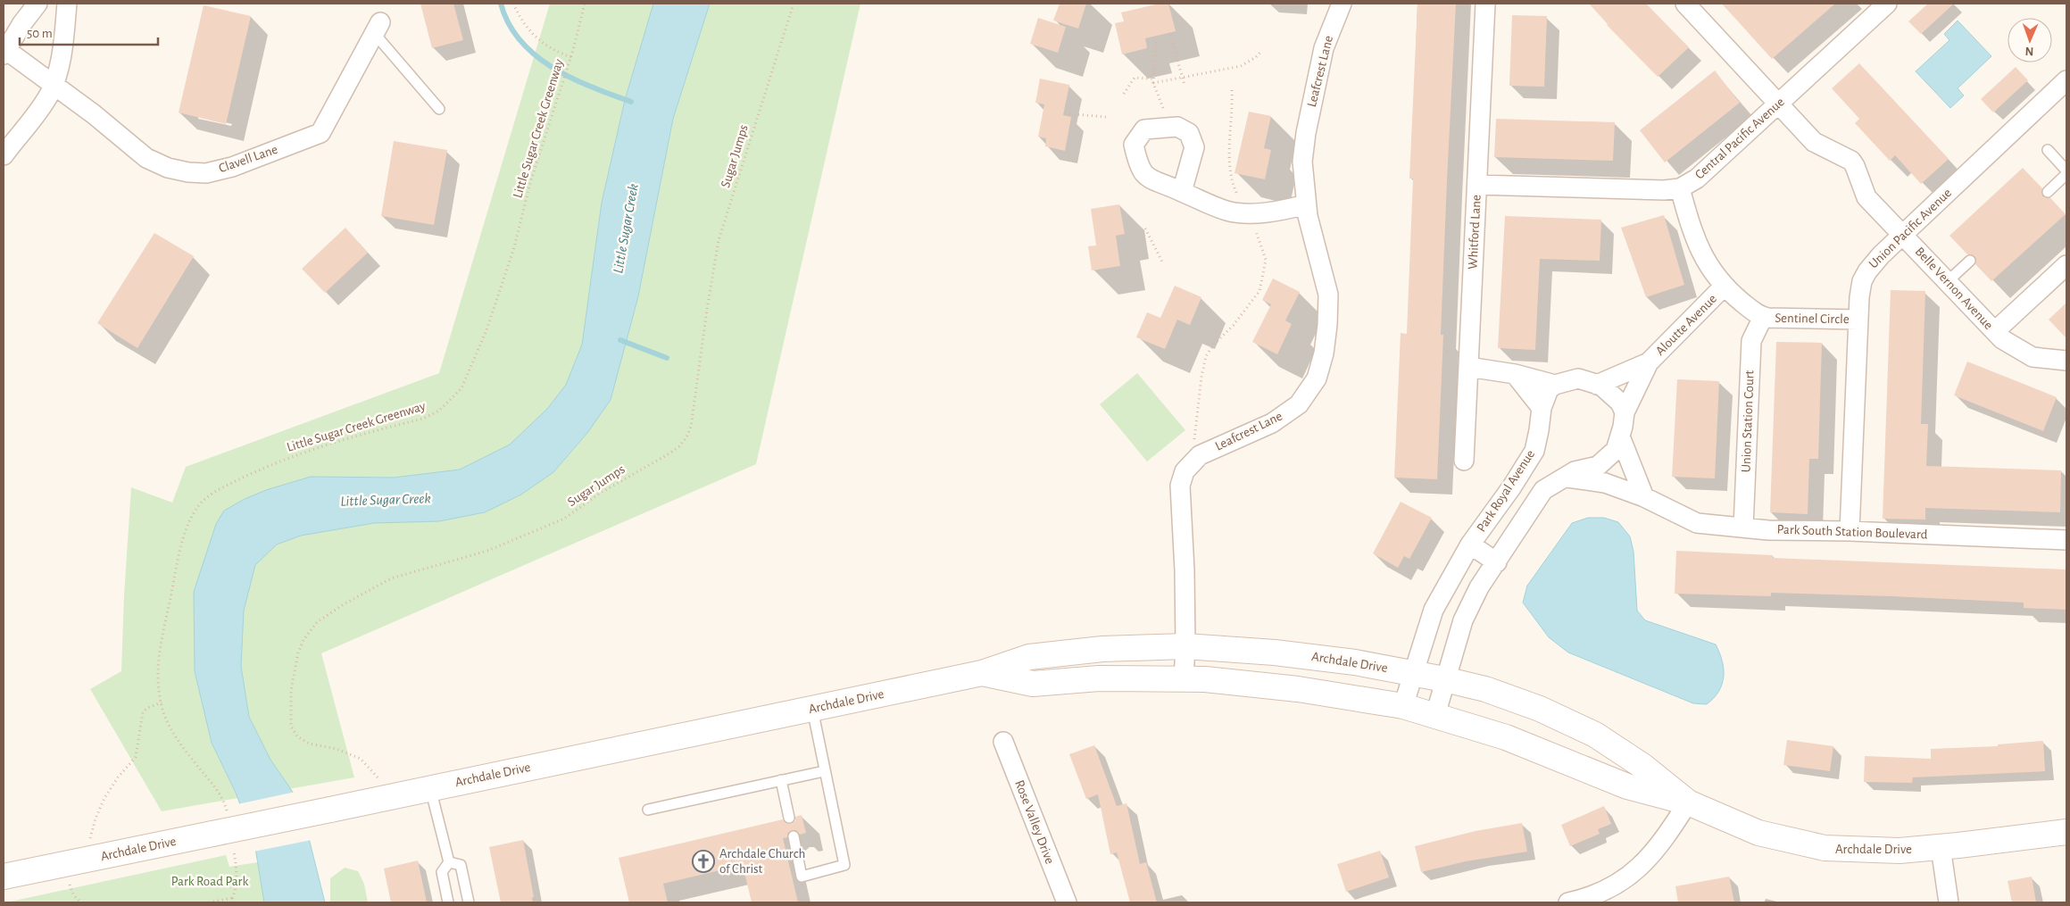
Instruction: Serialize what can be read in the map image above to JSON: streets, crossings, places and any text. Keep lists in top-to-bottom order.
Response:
{
  "streets": {
    "street": [
      "Leafcrest Lane",
      "Central Pacific Avenue",
      "Clavell Lane",
      "Union Pacific Avenue",
      "Whitford Lane",
      "Belle Vernon Avenue",
      "Sentinel Circle",
      "Aloutte Avenue",
      "Union Station Court",
      "Park Royal Avenue",
      "Park South Station Boulevard",
      "Archdale Drive",
      "Rose Valley Drive"
    ],
    "path": ["Little Sugar Creek Greenway", "Sugar Jumps"]
  },
  "crossings": [
    ["Leafcrest Lane", "Archdale Drive"],
    ["Little Sugar Creek Greenway", "Archdale Drive"],
    ["Central Pacific Avenue", "Whitford Lane"],
    ["Central Pacific Avenue", "Belle Vernon Avenue"],
    ["Central Pacific Avenue", "Sentinel Circle"],
    ["Sugar Jumps", "Archdale Drive"],
    ["Union Pacific Avenue", "Belle Vernon Avenue"],
    ["Union Pacific Avenue", "Sentinel Circle"],
    ["Union Pacific Avenue", "Park South Station Boulevard"],
    ["Sentinel Circle", "Aloutte Avenue"],
    ["Sentinel Circle", "Union Station Court"],
    ["Union Station Court", "Park South Station Boulevard"],
    ["Park Royal Avenue", "Archdale Drive"]
  ],
  "water": ["Little Sugar Creek"],
  "parks": ["Park Road Park"],
  "places": {
    "church": ["Archdale Church of Christ"]
  },
  "scale_bar": "50 m",
  "north": "bottom"
}
